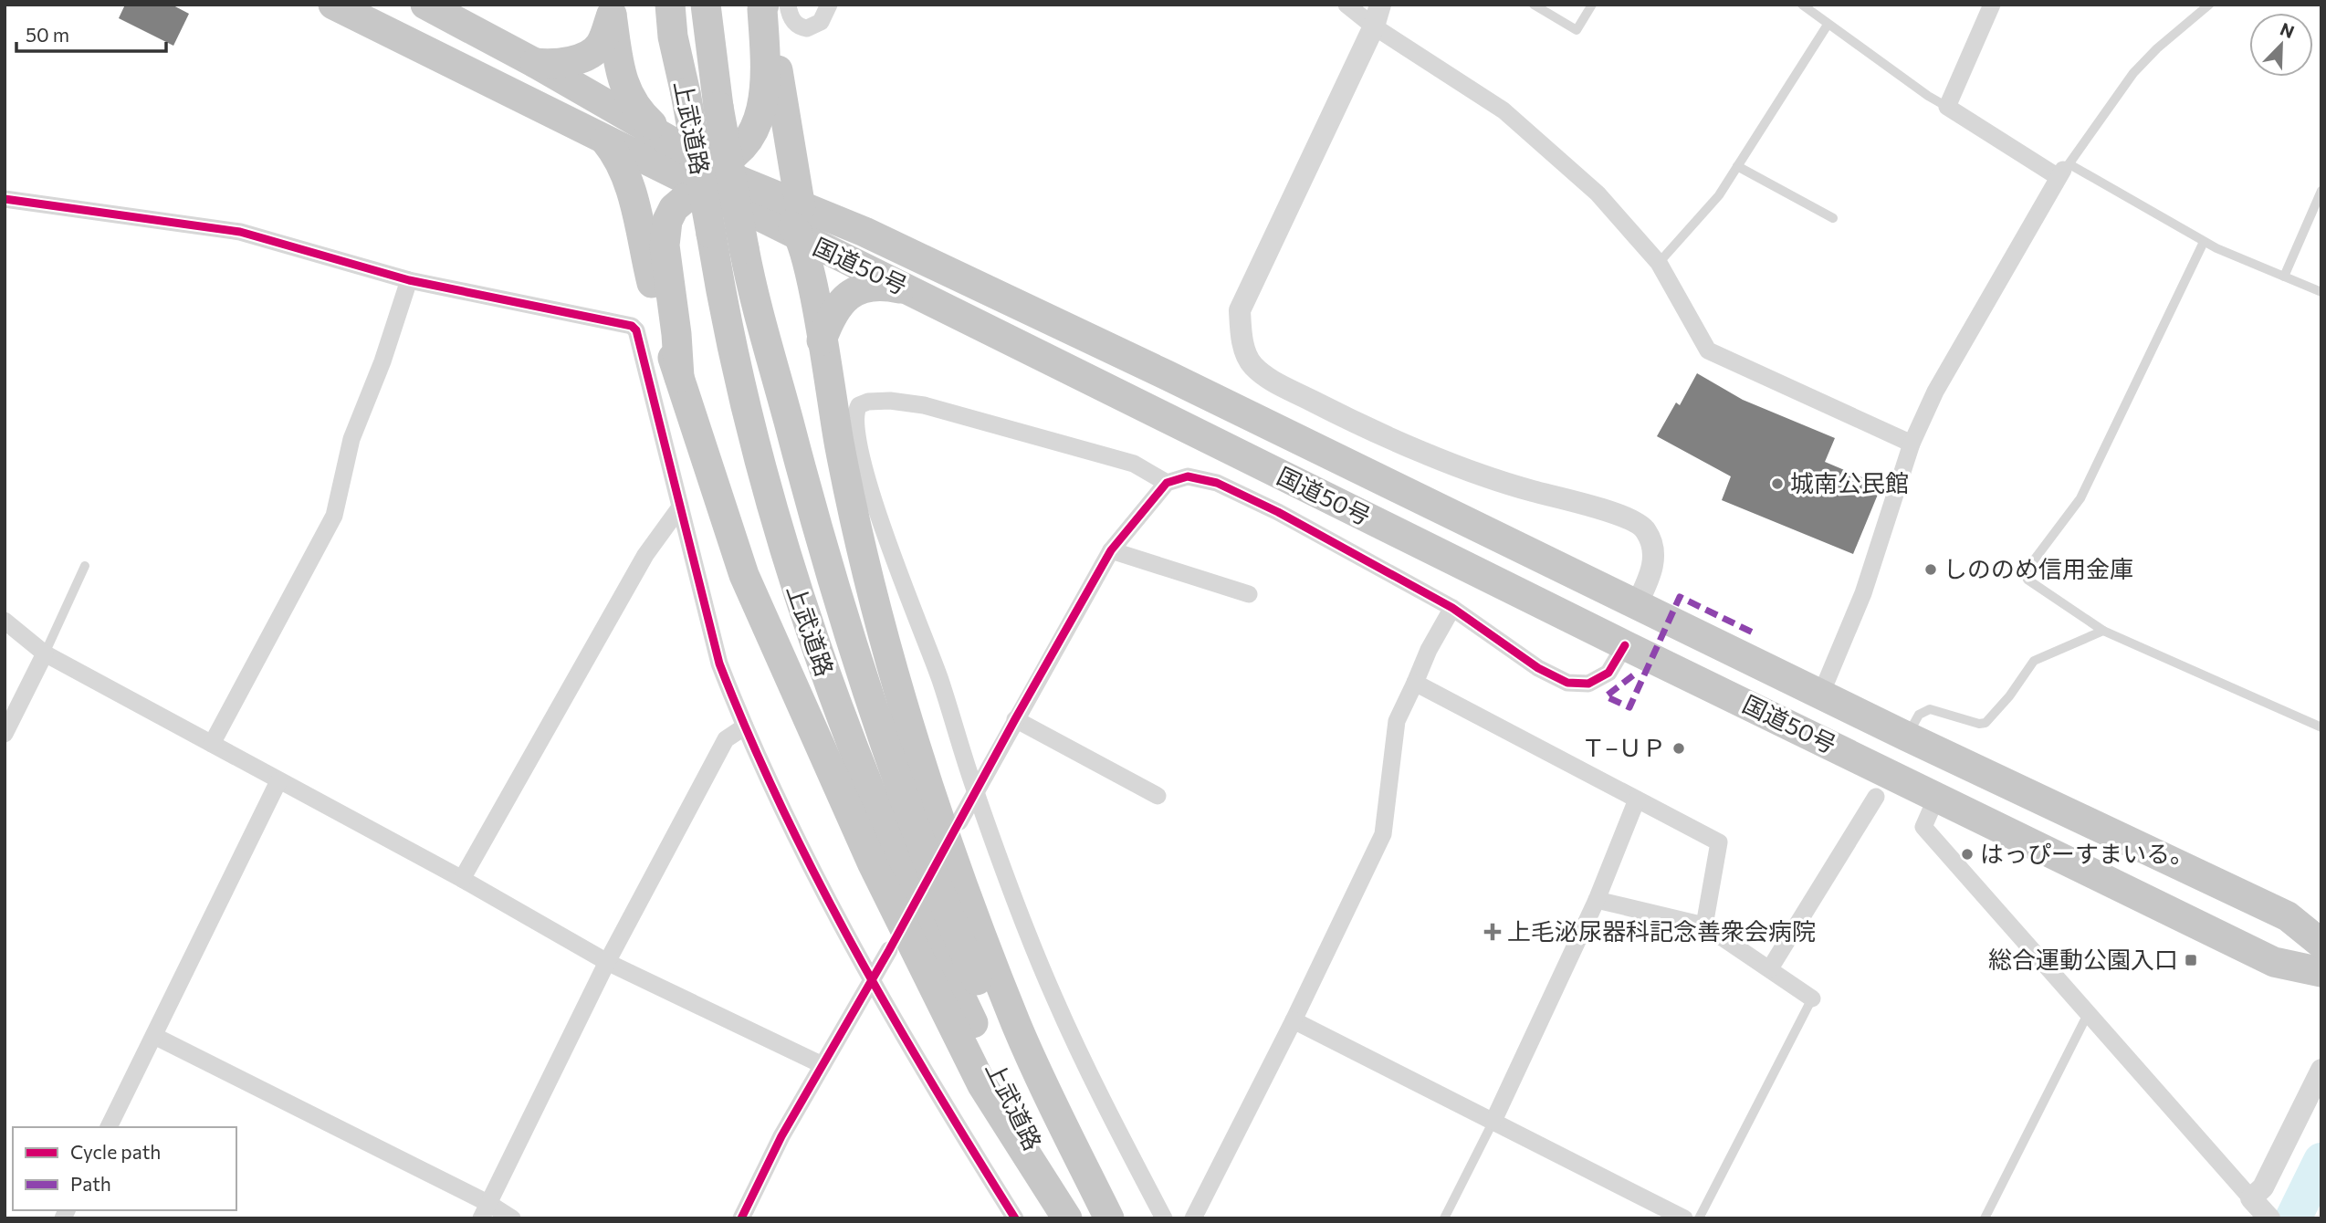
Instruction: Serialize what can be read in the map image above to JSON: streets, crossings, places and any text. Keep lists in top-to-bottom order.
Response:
{
  "streets": {
    "highway": ["上武道路", "国道50号"]
  },
  "places": {
    "other": [
      "城南公民館",
      "しののめ信用金庫",
      "Ｔ−ＵＰ",
      "はっぴーすまいる。"
    ],
    "health": ["上毛泌尿器科記念善衆会病院"],
    "transit": ["総合運動公園入口"]
  },
  "legend": ["Cycle path", "Path"],
  "scale_bar": "50 m",
  "north": "top right"
}
